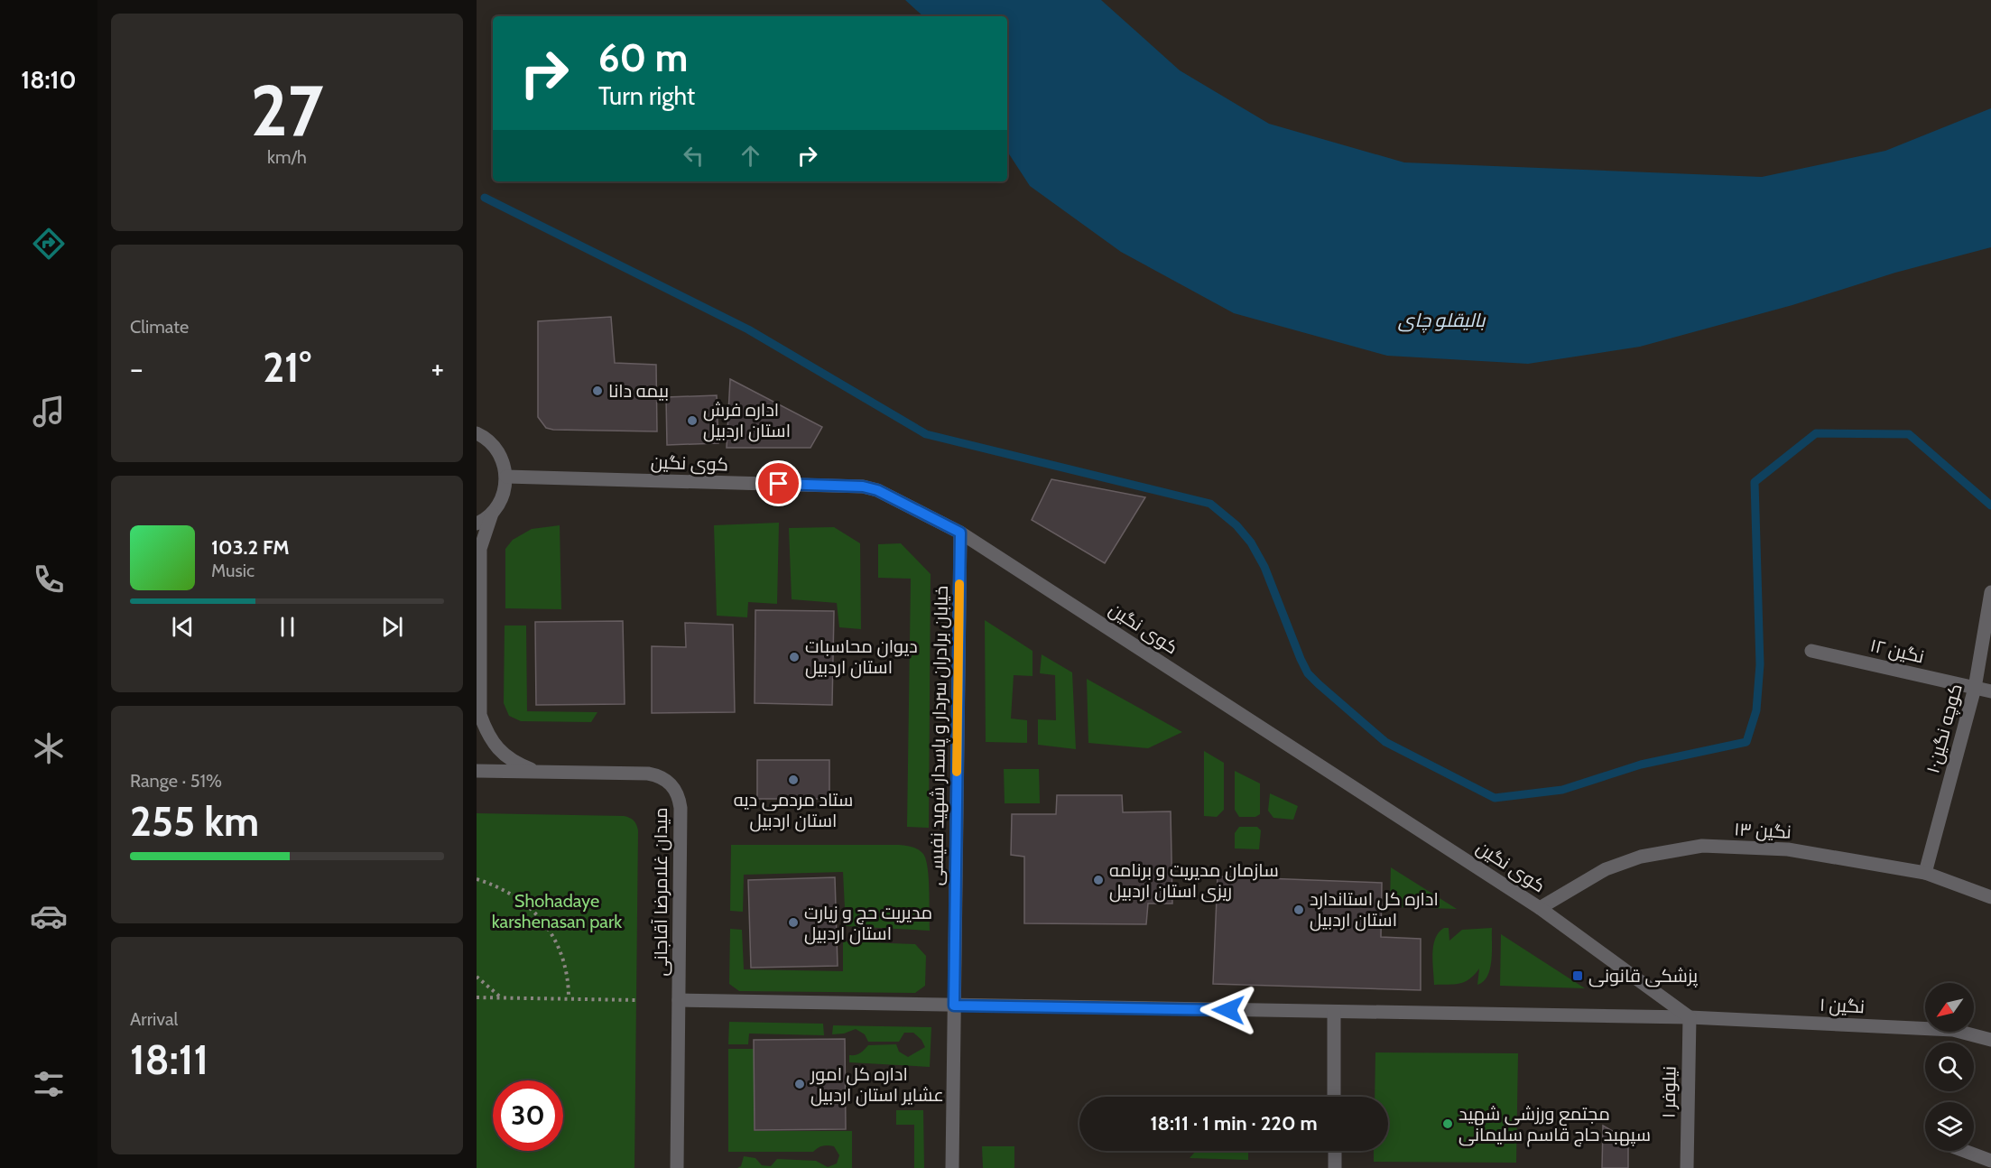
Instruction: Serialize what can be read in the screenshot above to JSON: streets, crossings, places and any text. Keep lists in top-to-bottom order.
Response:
{
  "streets": {
    "street": [
      "کوی نگین",
      "نگین ۱۲",
      "کوچه نگین۱۰",
      "خیابان برادران سردار و پاسدار شهید نفیسی",
      "نگین ۱۳",
      "میدان غلامرضا آقاجانی",
      "نگین ۱",
      "نیلوفر ۱"
    ]
  },
  "crossings": [
    ["کوی نگین", "خیابان برادران سردار و پاسدار شهید نفیسی"],
    ["کوی نگین", "نگین ۱۳"],
    ["کوی نگین", "نگین ۱"],
    ["کوی نگین", "نیلوفر ۱"],
    ["نگین ۱۲", "کوچه نگین۱۰"],
    ["کوچه نگین۱۰", "نگین ۱۳"],
    ["خیابان برادران سردار و پاسدار شهید نفیسی", "نگین ۱"],
    ["میدان غلامرضا آقاجانی", "نگین ۱"],
    ["نگین ۱", "نیلوفر ۱"]
  ],
  "water": ["بالیقلو چای"],
  "parks": ["Shohadaye karshenasan park"],
  "places": {
    "other": [
      "بیمه دانا",
      "اداره فرش استان اردبیل",
      "دیوان محاسبات استان اردبیل",
      "ستاد مردمی دیه استان اردبیل",
      "سازمان مدیریت و برنامه ریزی استان اردبیل",
      "اداره کل استاندارد استان اردبیل",
      "مدیریت حج و زیارت استان اردبیل",
      "اداره کل امور عشایر استان اردبیل",
      "مجتمع ورزشی شهید سپهبد حاج قاسم سلیمانی"
    ],
    "transit": ["پزشکی قانونی"]
  },
  "north": "bottom left",
  "page": {
    "tabs": "18:10",
    "tile": [
      ["27", "km/h"],
      "Climate",
      ["Range · 51%", "255 km"],
      ["Arrival", "18:11"]
    ],
    "turn": ["60 m", "Turn right"],
    "heat": ["−", "21°", "+"],
    "song": ["103.2 FM", "Music"],
    "limit": "30",
    "trip": "18:11 · 1 min · 220 m"
  }
}
